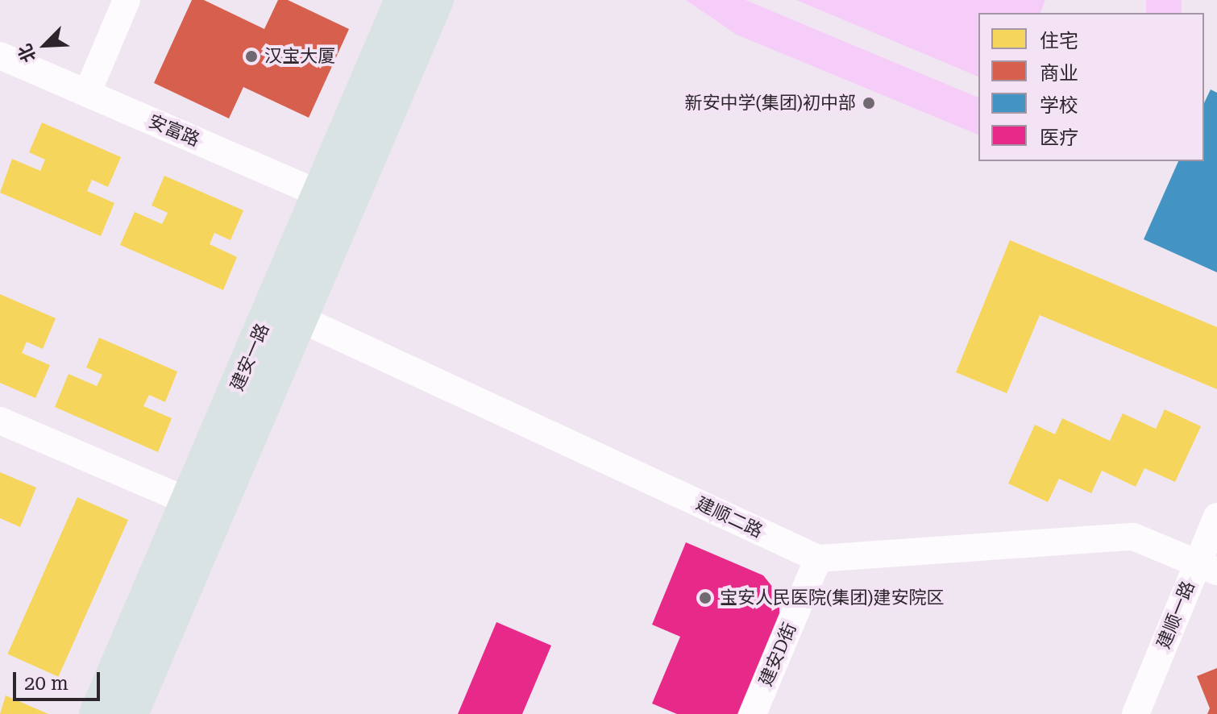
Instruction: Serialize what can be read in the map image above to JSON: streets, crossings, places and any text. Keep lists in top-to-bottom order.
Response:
{
  "streets": {
    "main road": ["建安一路"],
    "street": [
      "安富路",
      "建顺二路",
      "建顺一路",
      "建安D街"
    ]
  },
  "crossings": [
    ["安富路", "建安一路"],
    ["建安一路", "建顺二路"],
    ["建顺二路", "建顺一路"],
    ["建顺二路", "建安D街"]
  ],
  "places": ["汉宝大厦", "新安中学(集团)初中部", "宝安人民医院(集团)建安院区"],
  "legend": [
    "住宅",
    "商业",
    "学校",
    "医疗"
  ],
  "scale_bar": "20 m",
  "north": "bottom left"
}
